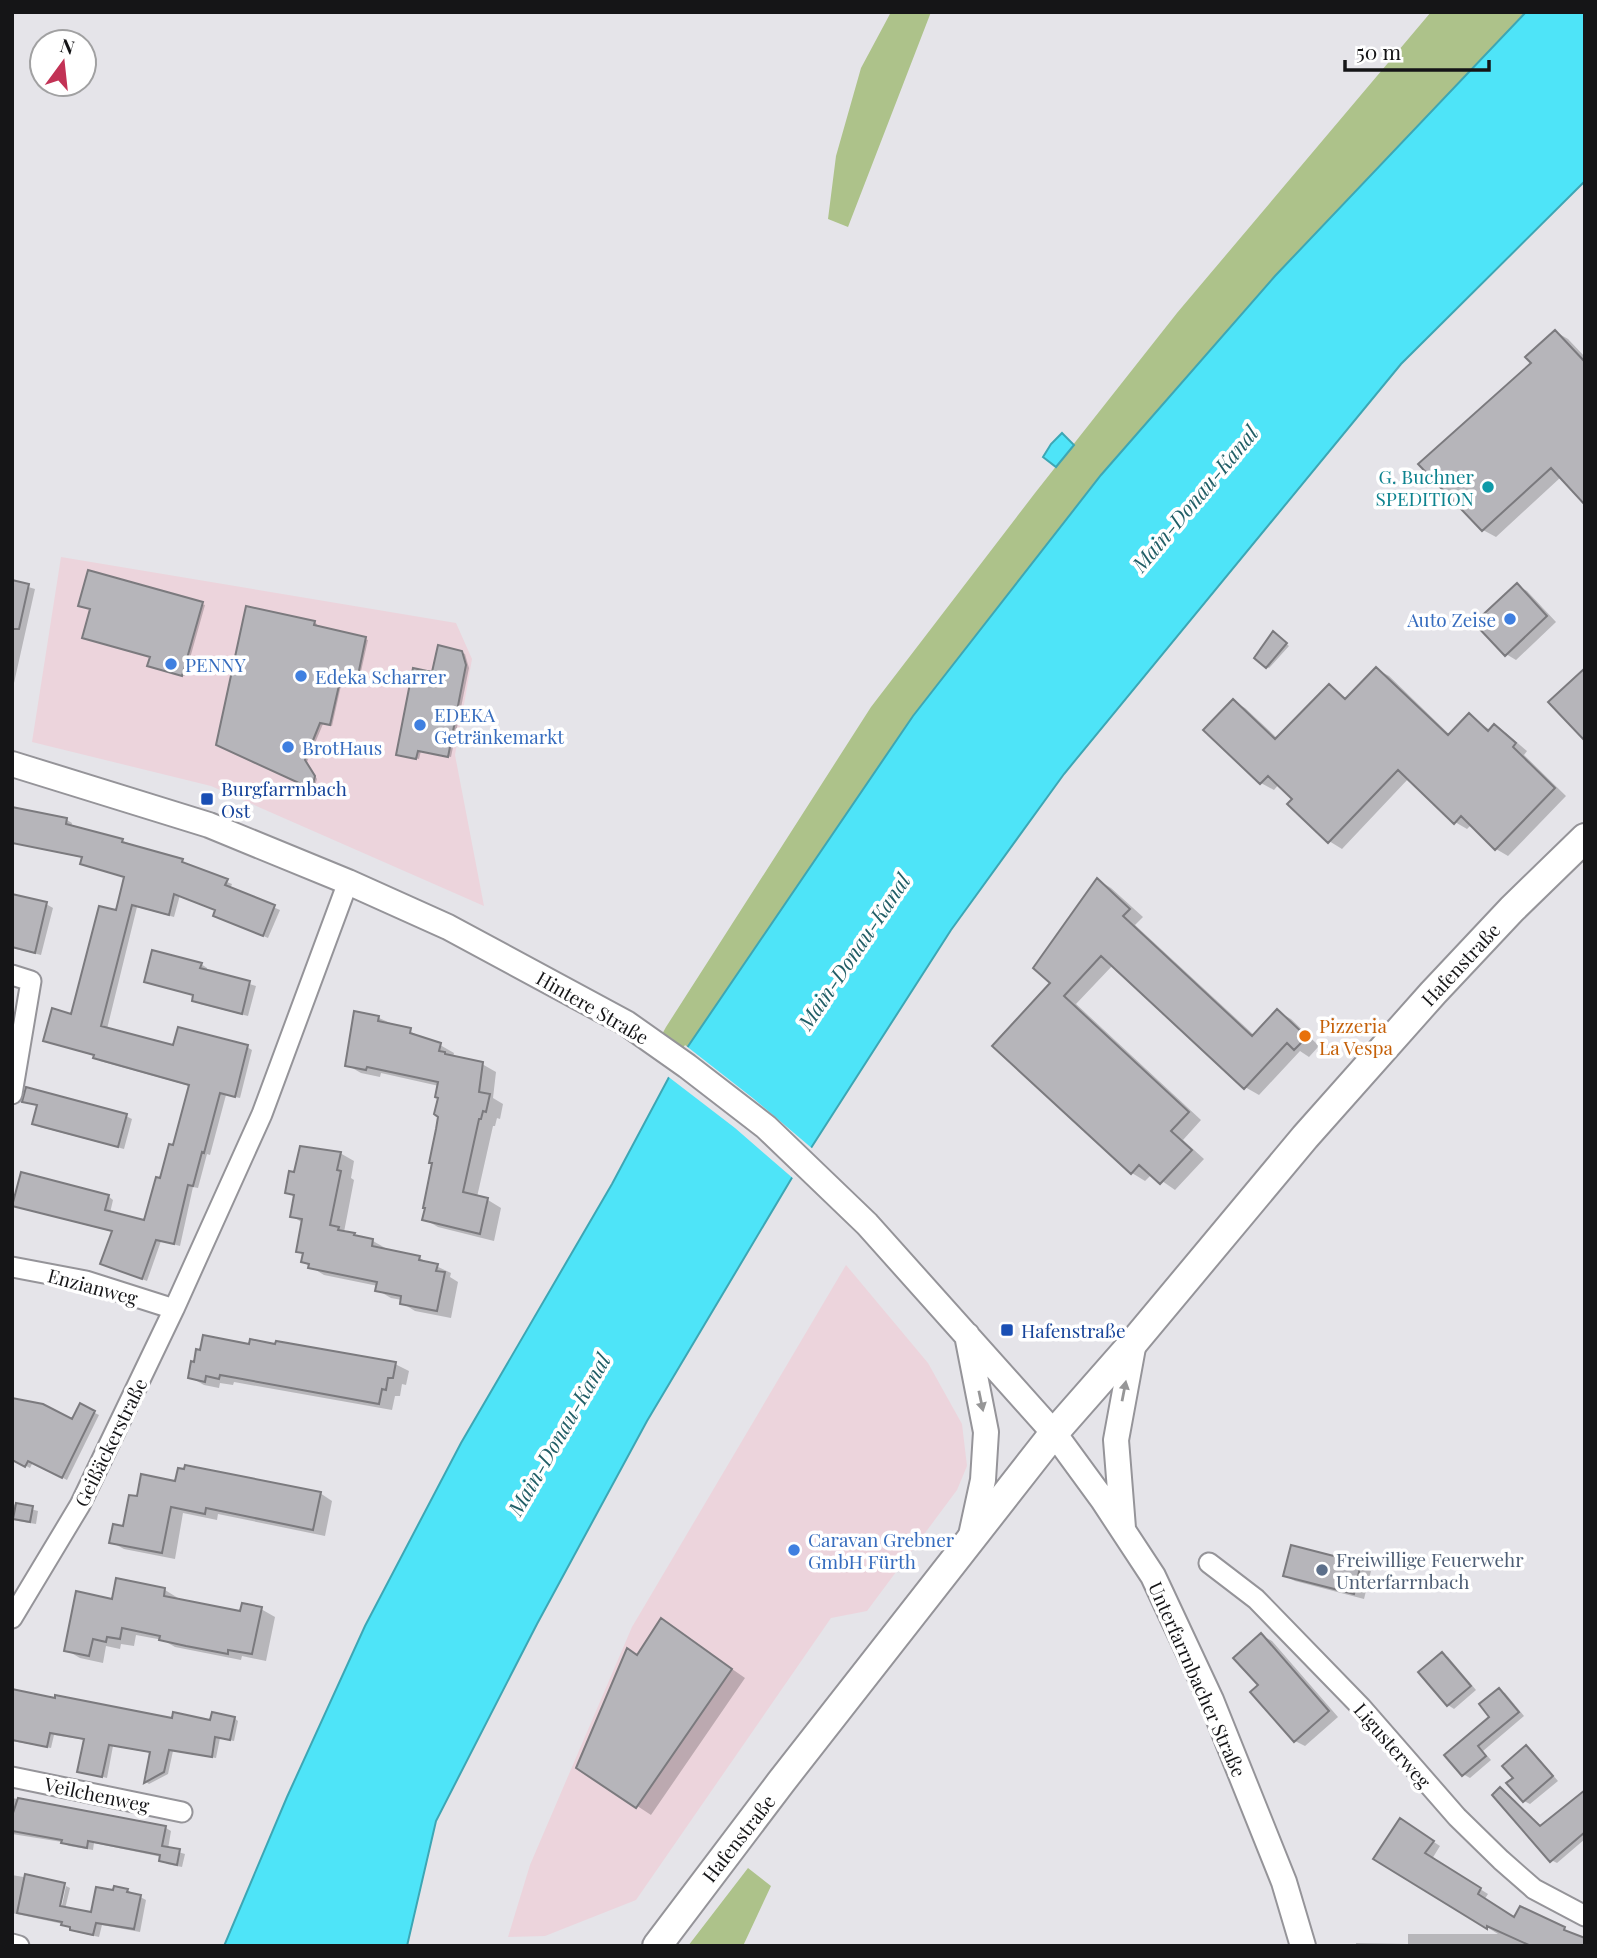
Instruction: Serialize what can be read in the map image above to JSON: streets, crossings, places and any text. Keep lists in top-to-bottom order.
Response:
{
  "streets": {
    "main road": ["Hafenstraße"],
    "street": [
      "Hintere Straße",
      "Enzianweg",
      "Geißäckerstraße",
      "Unterfarrnbacher Straße",
      "Ligusterweg",
      "Veilchenweg"
    ]
  },
  "crossings": [
    ["Hafenstraße", "Hintere Straße"],
    ["Hafenstraße", "Unterfarrnbacher Straße"],
    ["Hintere Straße", "Geißäckerstraße"],
    ["Hintere Straße", "Unterfarrnbacher Straße"],
    ["Enzianweg", "Geißäckerstraße"]
  ],
  "water": ["Main-Donau-Kanal"],
  "places": {
    "other": [
      "G. Buchner SPEDITION",
      "Auto Zeise",
      "PENNY",
      "Edeka Scharrer",
      "EDEKA Getränkemarkt",
      "BrotHaus",
      "Pizzeria La Vespa",
      "Caravan Grebner GmbH Fürth",
      "Freiwillige Feuerwehr Unterfarrnbach"
    ],
    "transit": ["Burgfarrnbach Ost", "Hafenstraße"]
  },
  "scale_bar": "50 m",
  "north": "top"
}
